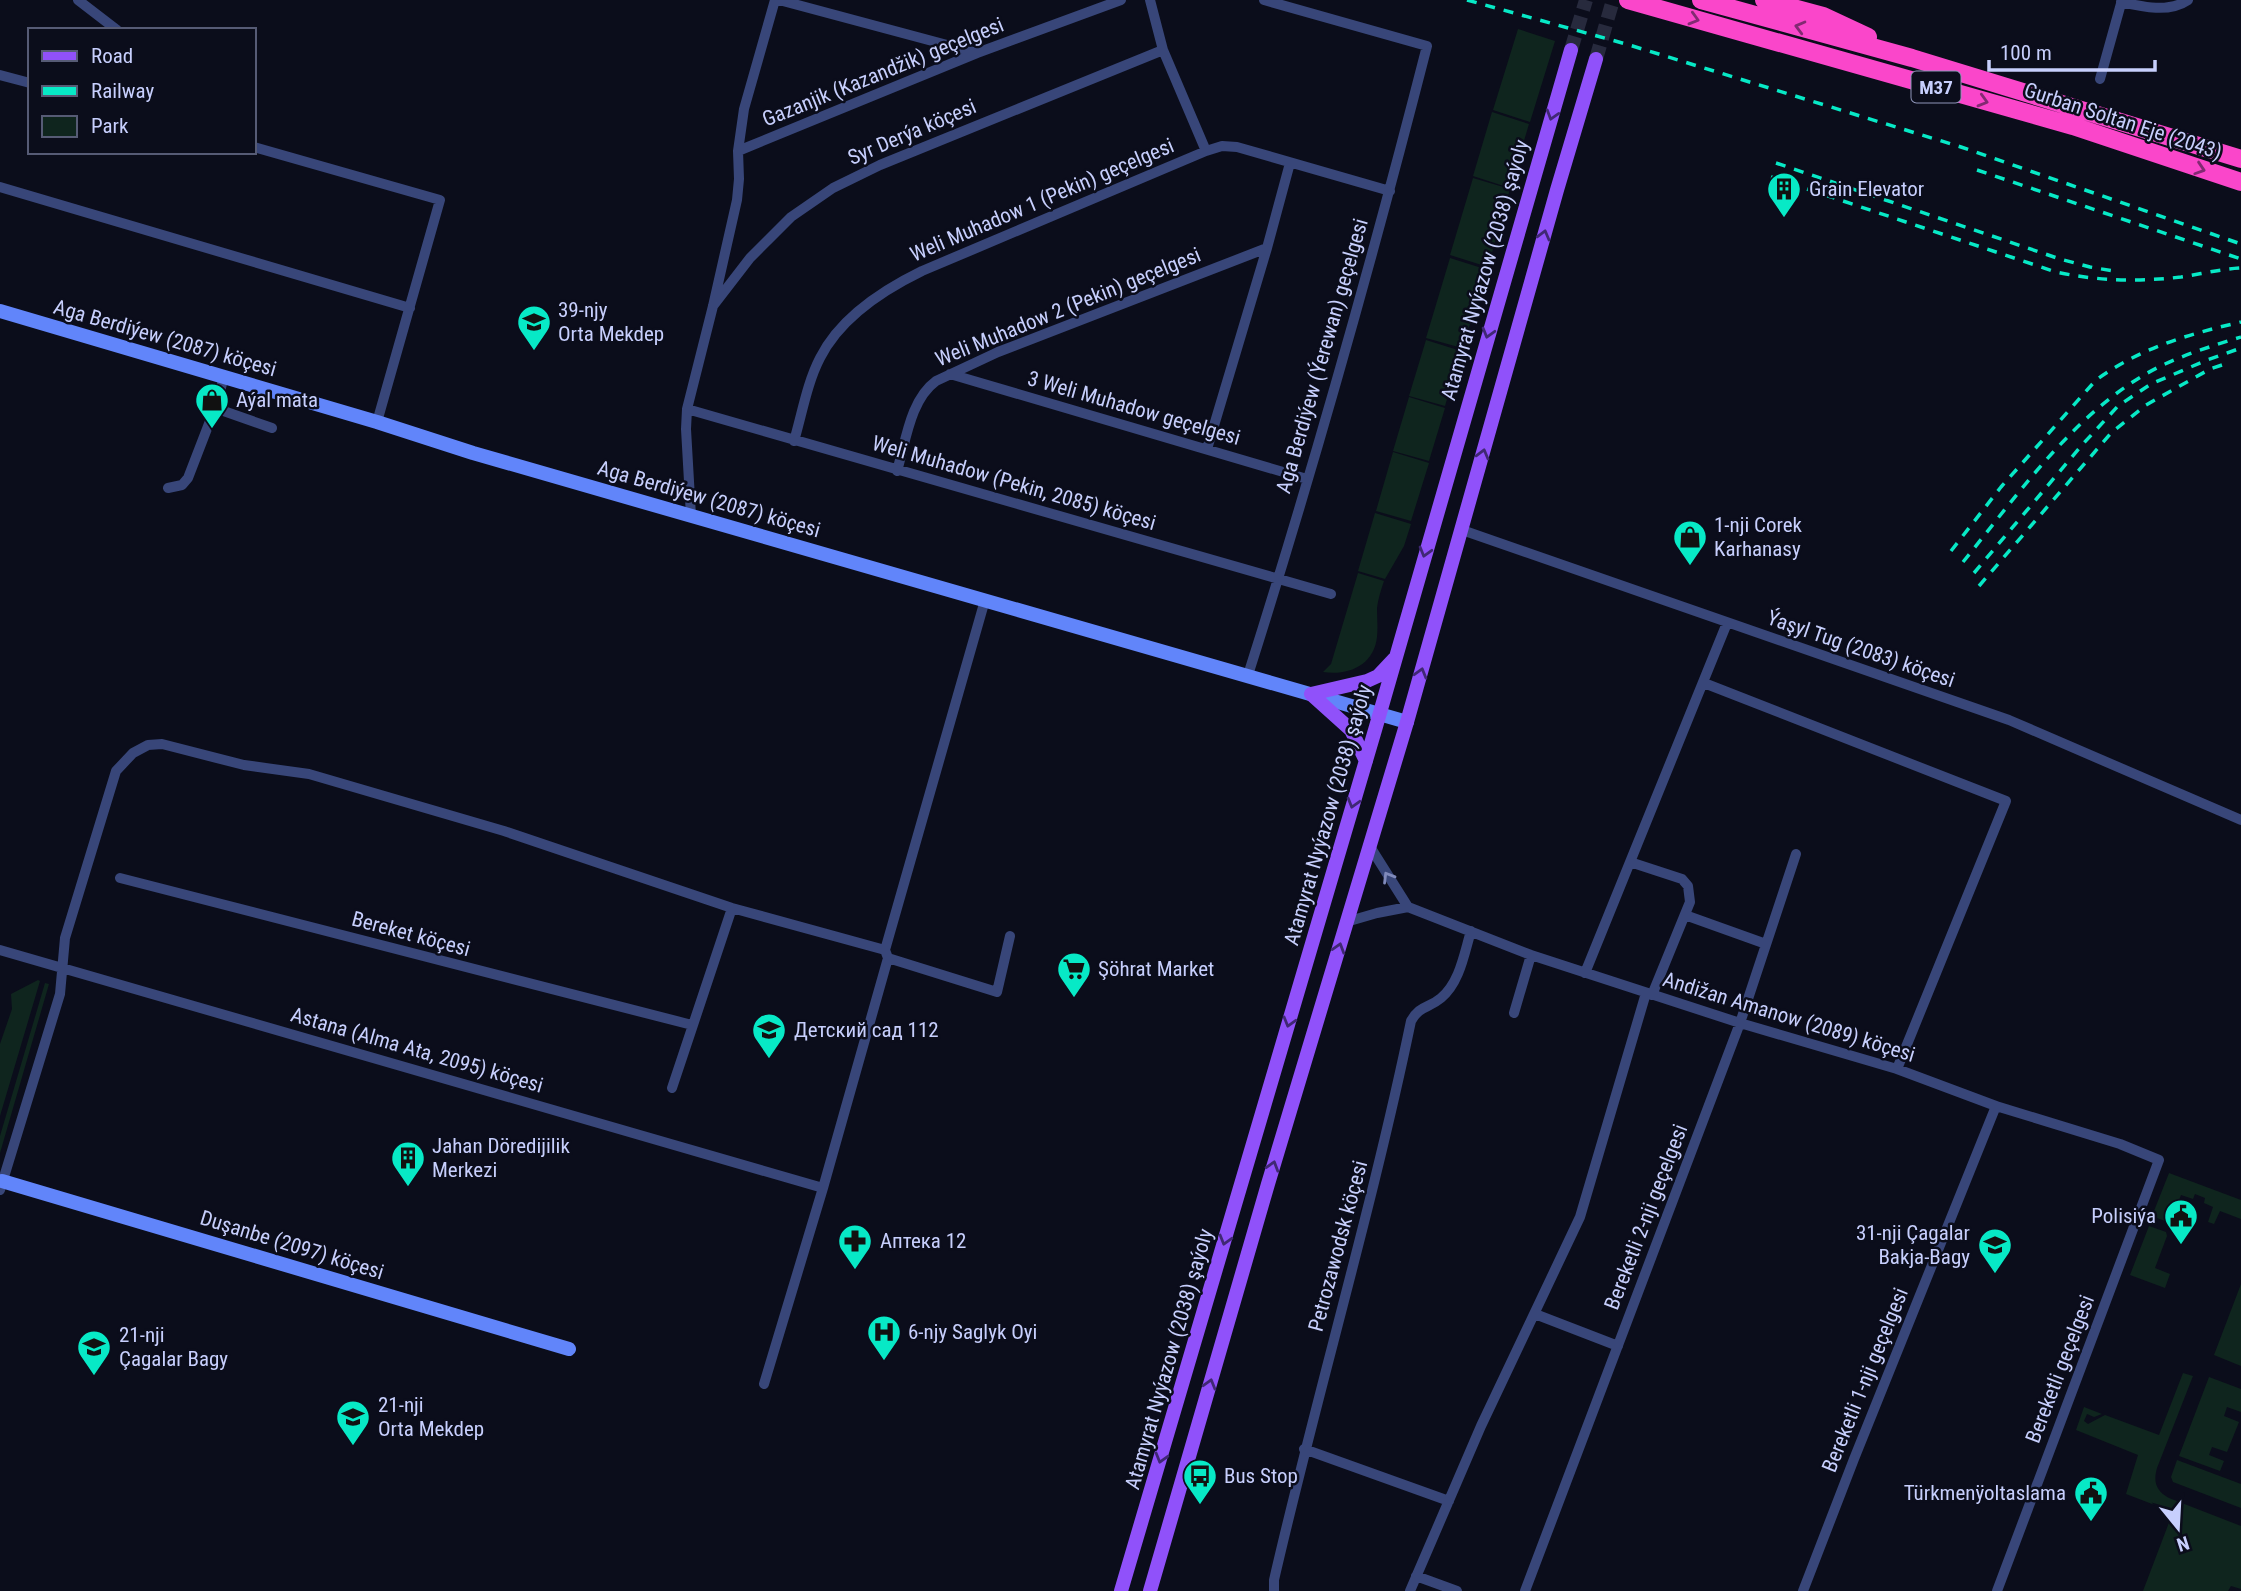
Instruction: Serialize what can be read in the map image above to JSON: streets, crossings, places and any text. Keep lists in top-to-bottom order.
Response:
{
  "streets": {
    "highway": ["M37", "Gurban Soltan Eje (2043)"],
    "main road": ["Atamyrat Nyýazow (2038) şaýoly"],
    "street": [
      "Gazanjik (Kazandžik) geçelgesi",
      "Syr Derýa köçesi",
      "Weli Muhadow 1 (Pekin) geçelgesi",
      "Weli Muhadow 2 (Pekin) geçelgesi",
      "Aga Berdiýew (2087) köçesi",
      "Aga Berdiýew (Ýerewan) geçelgesi",
      "3 Weli Muhadow geçelgesi",
      "Weli Muhadow (Pekin, 2085) köçesi",
      "Ýaşyl Tug (2083) köçesi",
      "Bereket köçesi",
      "Andižan Amanow (2089) köçesi",
      "Astana (Alma Ata, 2095) köçesi",
      "Bereketli 2-nji geçelgesi",
      "Duşanbe (2097) köçesi",
      "Petrozawodsk köçesi",
      "Bereketli geçelgesi",
      "Bereketli 1-nji geçelgesi"
    ]
  },
  "crossings": [
    ["Weli Muhadow 1 (Pekin) geçelgesi", "Aga Berdiýew (Ýerewan) geçelgesi"],
    ["Weli Muhadow 1 (Pekin) geçelgesi", "Weli Muhadow (Pekin, 2085) köçesi"],
    ["Atamyrat Nyýazow (2038) şaýoly", "Aga Berdiýew (2087) köçesi"],
    ["Weli Muhadow 2 (Pekin) geçelgesi", "3 Weli Muhadow geçelgesi"],
    ["Weli Muhadow 2 (Pekin) geçelgesi", "Weli Muhadow (Pekin, 2085) köçesi"],
    ["Aga Berdiýew (2087) köçesi", "Aga Berdiýew (Ýerewan) geçelgesi"],
    ["Aga Berdiýew (Ýerewan) geçelgesi", "3 Weli Muhadow geçelgesi"],
    ["Aga Berdiýew (Ýerewan) geçelgesi", "Weli Muhadow (Pekin, 2085) köçesi"],
    ["Andižan Amanow (2089) köçesi", "Bereketli 2-nji geçelgesi"],
    ["Andižan Amanow (2089) köçesi", "Petrozawodsk köçesi"],
    ["Andižan Amanow (2089) köçesi", "Bereketli geçelgesi"],
    ["Andižan Amanow (2089) köçesi", "Bereketli 1-nji geçelgesi"]
  ],
  "places": {
    "building": ["Grain Elevator", "Jahan Döredijilik Merkezi"],
    "school or university": [
      "39-njy Orta Mekdep",
      "Детский сад 112",
      "31-nji Çagalar Bakja-Bagy",
      "21-nji Çagalar Bagy",
      "21-nji Orta Mekdep"
    ],
    "shop": ["Aýal mata", "1-nji Corek Karhanasy"],
    "supermarket": ["Şöhrat Market"],
    "public building": ["Polisiýa", "Türkmenÿoltaslama"],
    "pharmacy": ["Аптека 12"],
    "hospital": ["6-njy Saglyk Oyi"],
    "bus stop": ["Bus Stop"]
  },
  "legend": ["Road", "Railway", "Park"],
  "scale_bar": "100 m",
  "north": "bottom"
}
